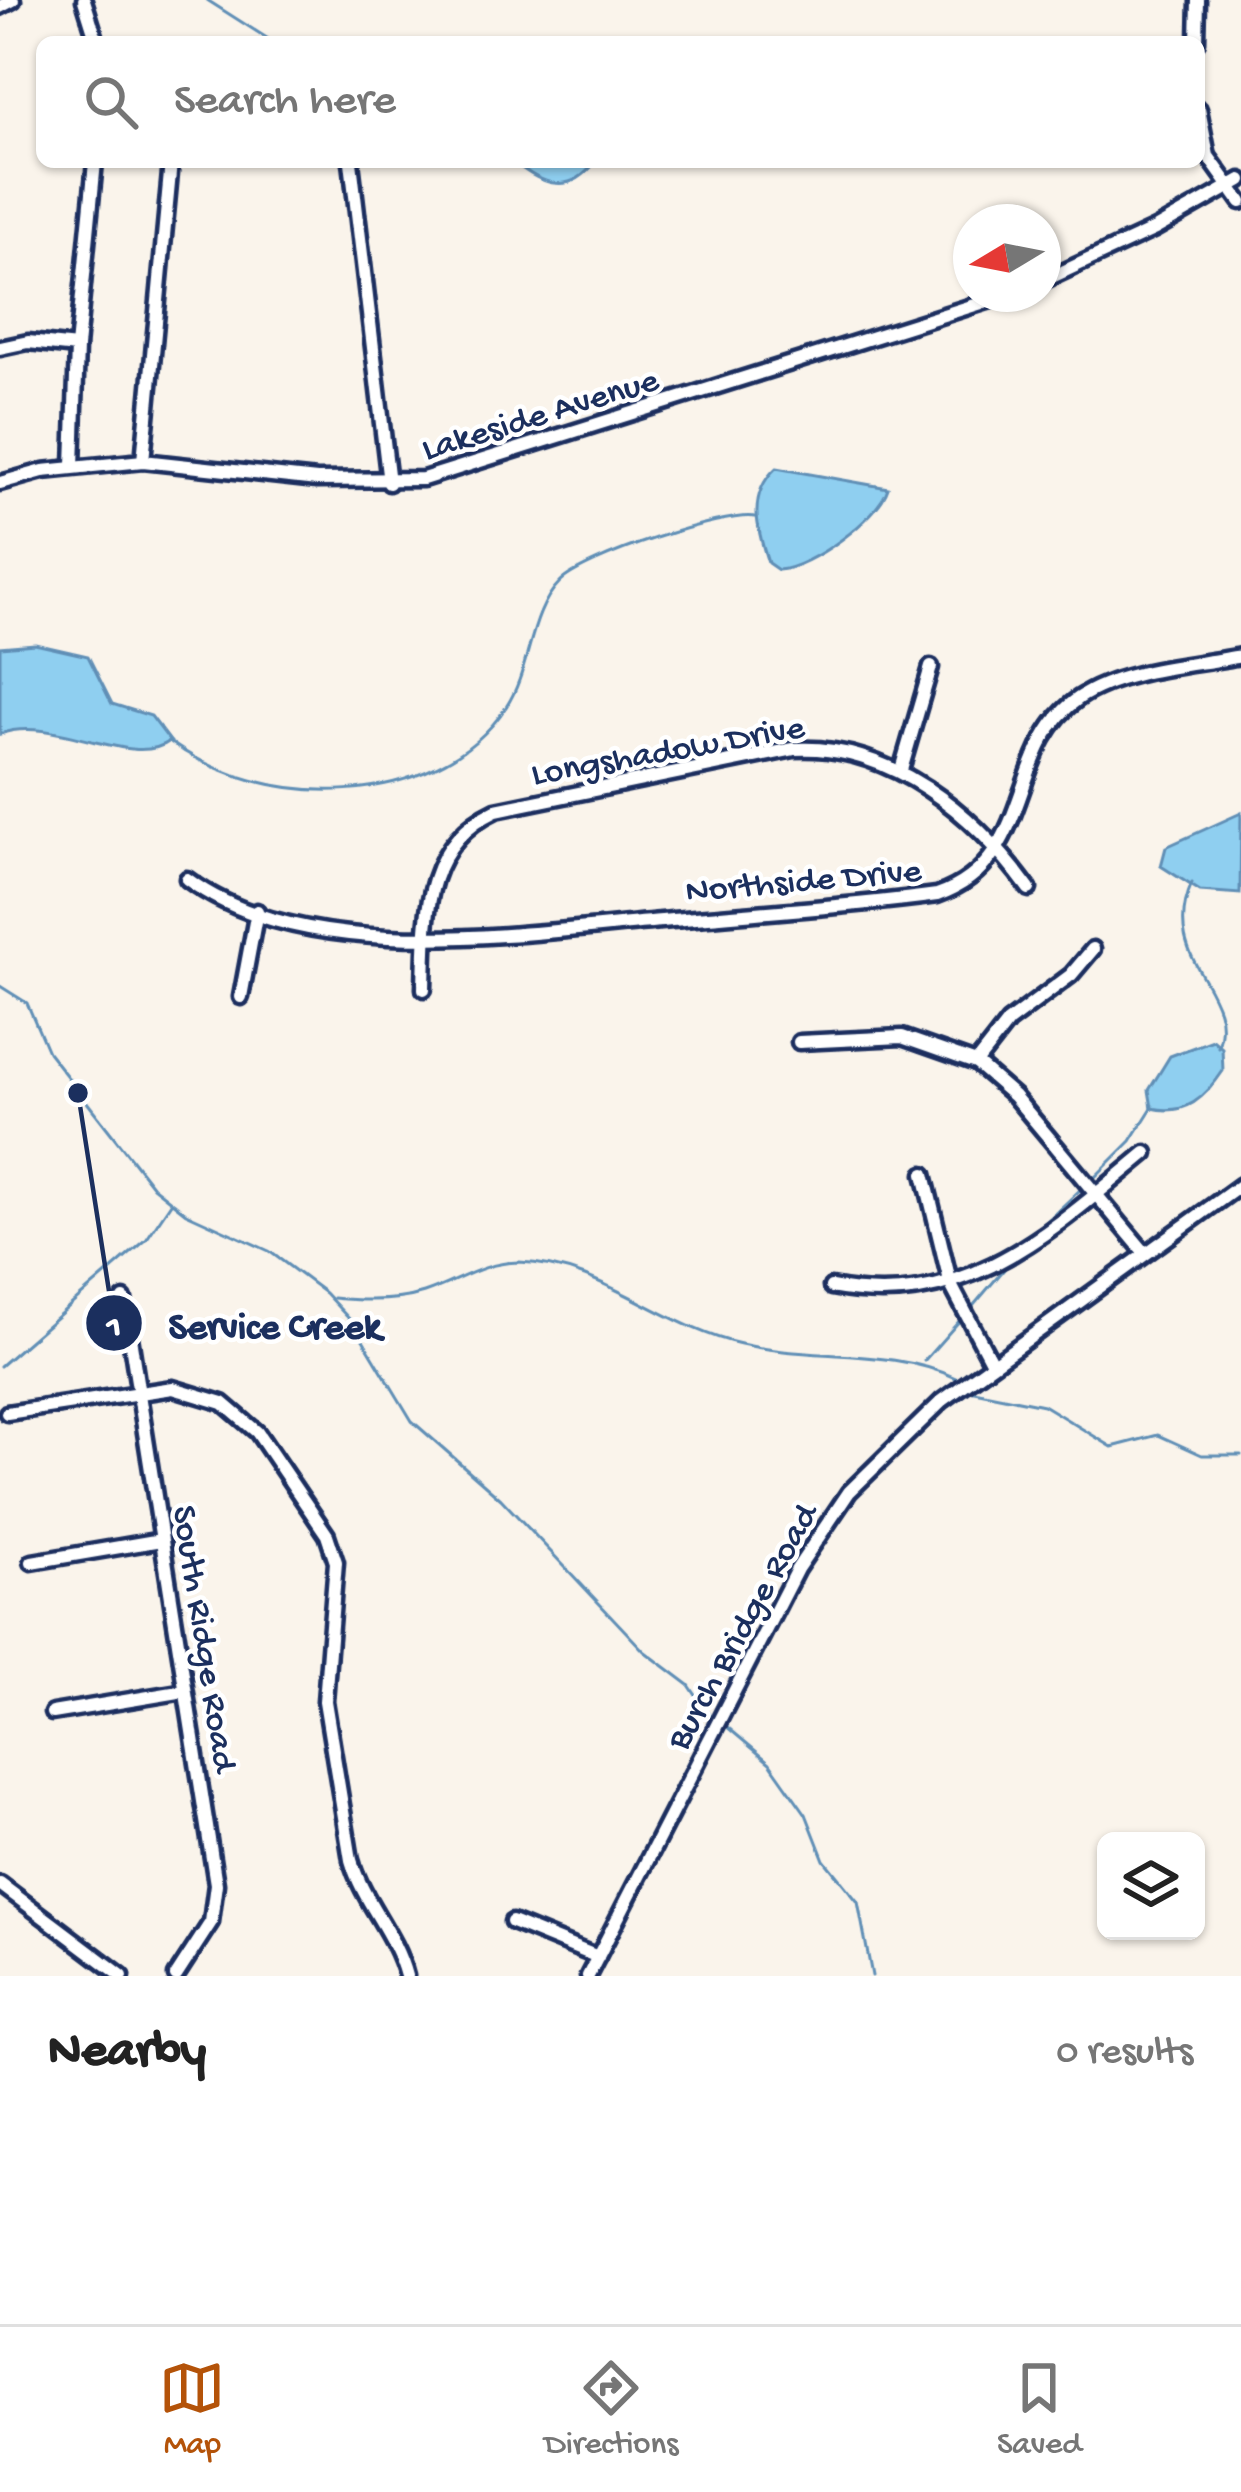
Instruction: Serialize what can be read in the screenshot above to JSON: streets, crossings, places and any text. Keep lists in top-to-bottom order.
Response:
{
  "streets": {
    "street": [
      "Lakeside Avenue",
      "Longshadow Drive",
      "Northside Drive",
      "Burch Bridge Road",
      "South Ridge Road"
    ]
  },
  "crossings": [
    ["Longshadow Drive", "Northside Drive"]
  ],
  "places": ["Service Creek"],
  "north": "left",
  "page": {
    "search": "Search here",
    "heading": ["Nearby", "0 results"],
    "nav": ["Map", "Directions", "Saved"]
  }
}
